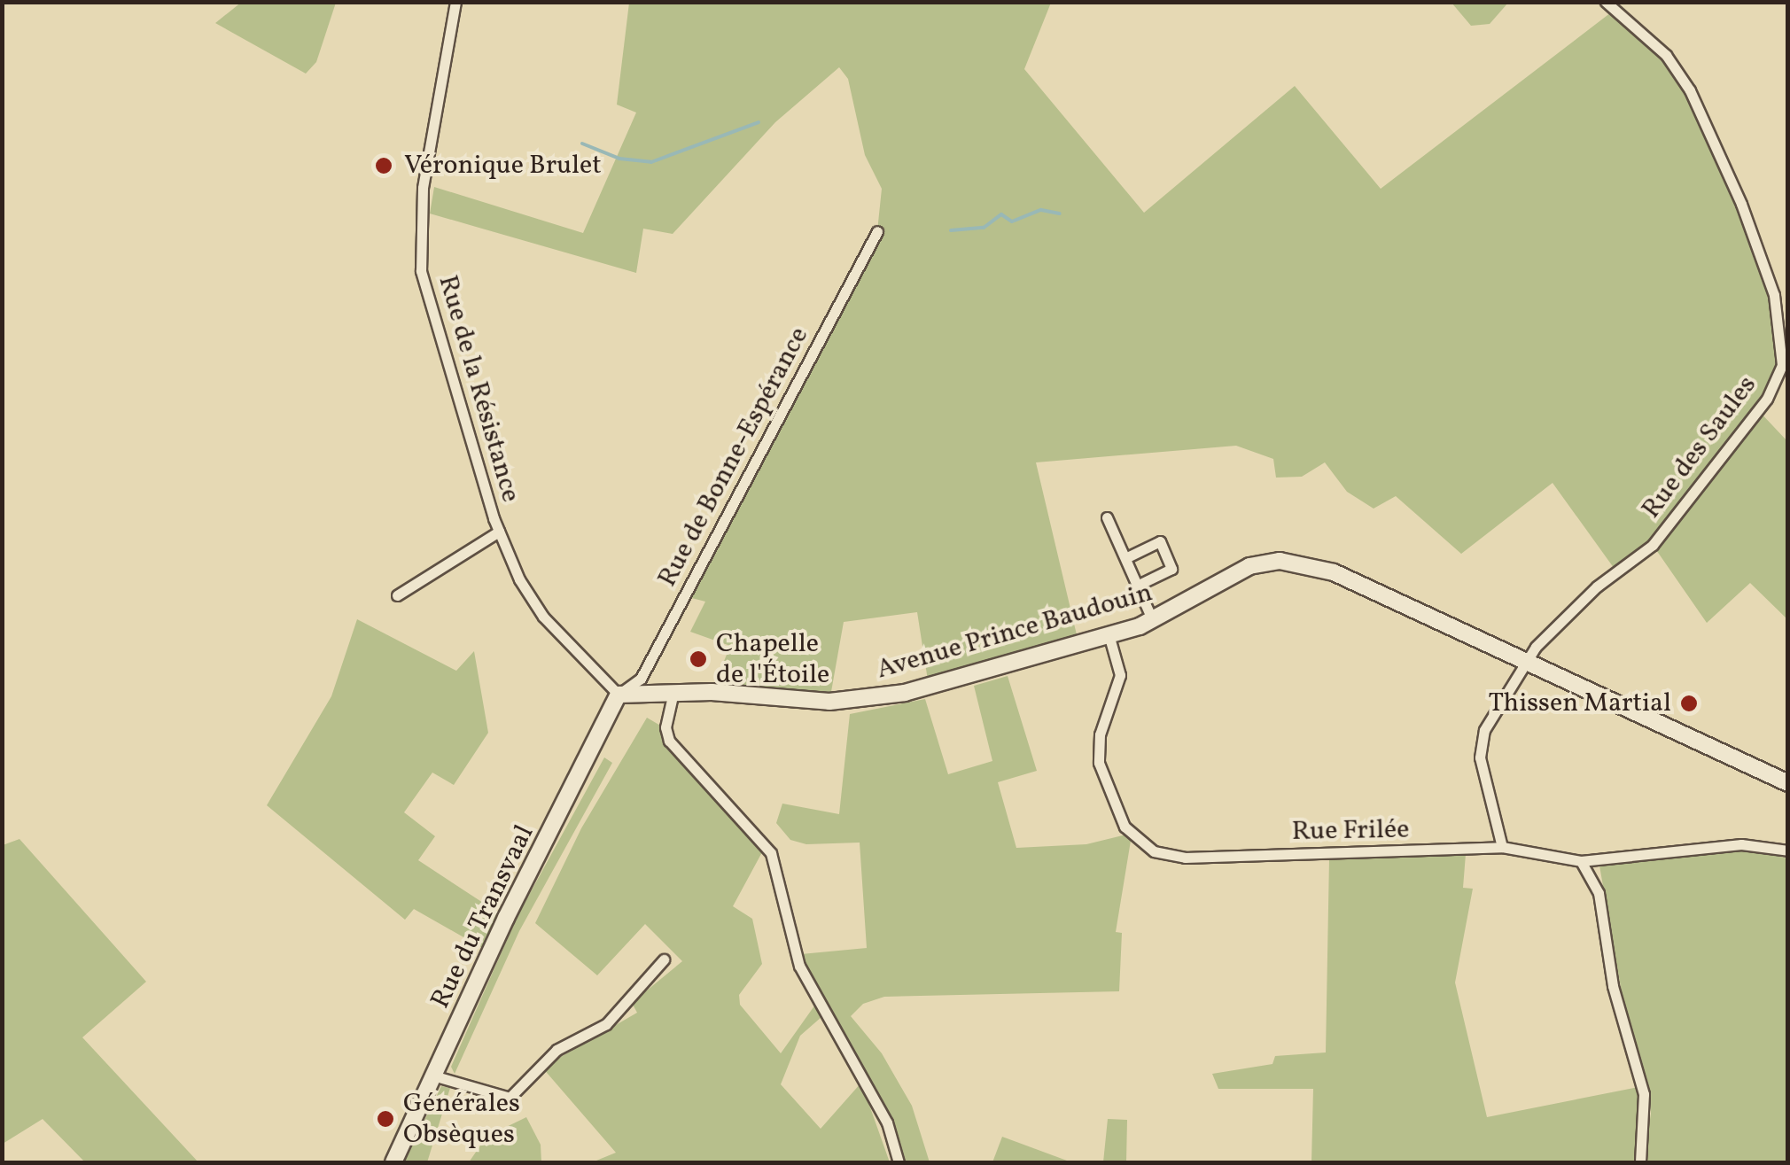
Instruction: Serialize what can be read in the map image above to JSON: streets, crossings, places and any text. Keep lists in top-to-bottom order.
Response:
{
  "streets": {
    "street": [
      "Rue de la Résistance",
      "Rue des Saules",
      "Rue de Bonne-Espérance",
      "Avenue Prince Baudouin",
      "Rue Frilée",
      "Rue du Transvaal"
    ]
  },
  "crossings": [
    ["Rue de la Résistance", "Rue de Bonne-Espérance"],
    ["Rue de la Résistance", "Avenue Prince Baudouin"],
    ["Rue de la Résistance", "Rue du Transvaal"],
    ["Rue des Saules", "Avenue Prince Baudouin"],
    ["Rue des Saules", "Rue Frilée"],
    ["Rue de Bonne-Espérance", "Avenue Prince Baudouin"],
    ["Rue de Bonne-Espérance", "Rue du Transvaal"],
    ["Avenue Prince Baudouin", "Rue Frilée"],
    ["Avenue Prince Baudouin", "Rue du Transvaal"]
  ],
  "places": [
    "Véronique Brulet",
    "Chapelle de l'Étoile",
    "Thissen Martial",
    "Générales Obsèques"
  ]
}
